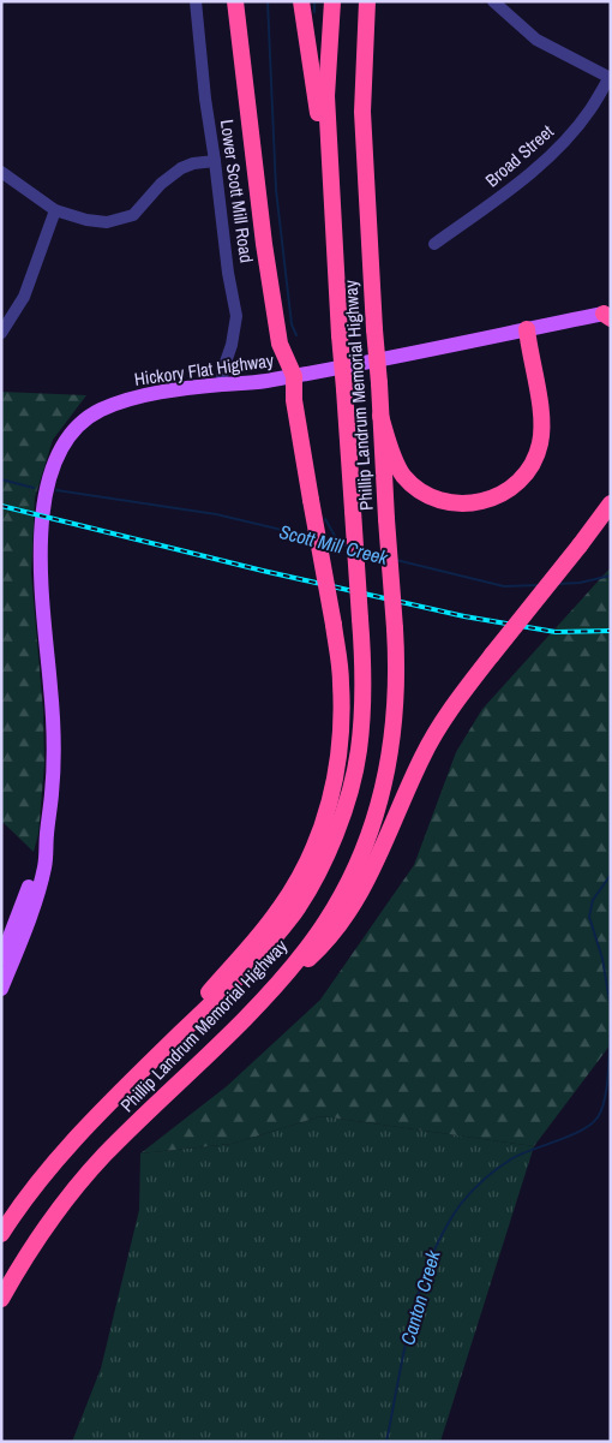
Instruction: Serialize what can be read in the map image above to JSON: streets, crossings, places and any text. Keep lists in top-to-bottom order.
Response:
{
  "streets": {
    "highway": ["Phillip Landrum Memorial Highway"],
    "main road": ["Hickory Flat Highway"],
    "street": ["Broad Street", "Lower Scott Mill Road"]
  },
  "crossings": [
    ["Lower Scott Mill Road", "Hickory Flat Highway"]
  ],
  "water": ["Scott Mill Creek", "Canton Creek"]
}
